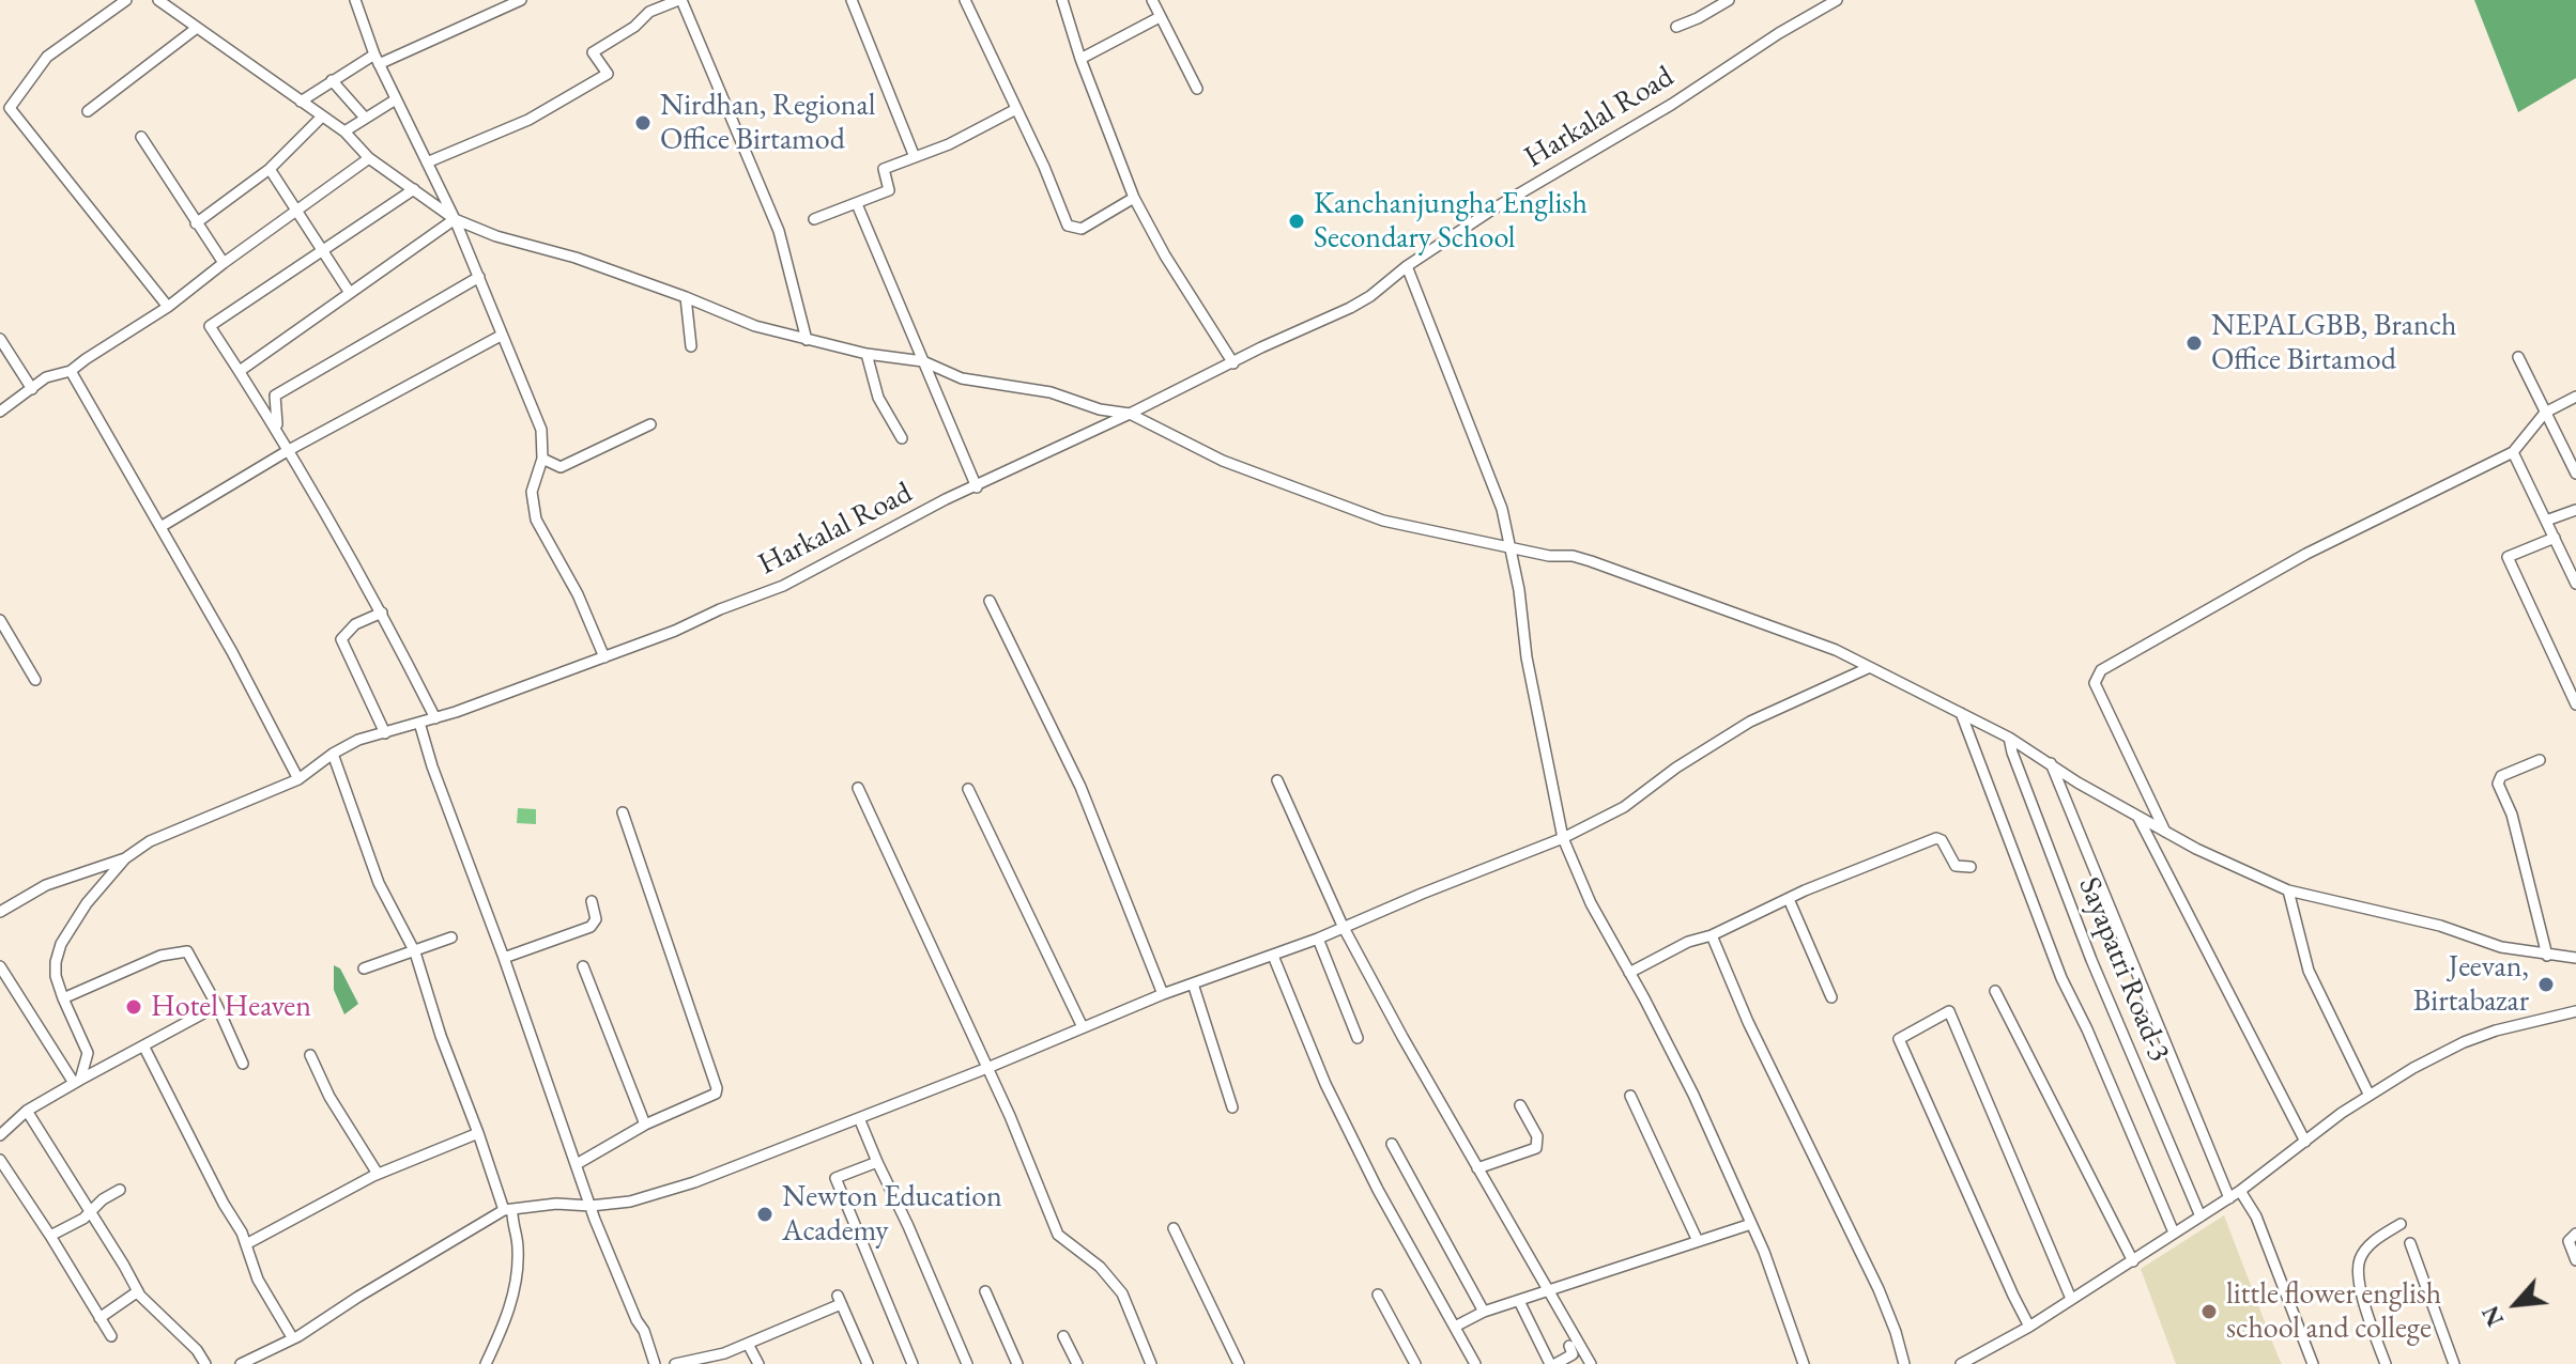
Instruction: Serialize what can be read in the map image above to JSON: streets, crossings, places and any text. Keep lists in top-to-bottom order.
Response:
{
  "streets": {
    "street": ["Harkalal Road", "Sayapatri Road-3"]
  },
  "places": [
    "Nirdhan, Regional Office Birtamod",
    "Kanchanjungha English Secondary School",
    "NEPALGBB, Branch Office Birtamod",
    "Jeevan, Birtabazar",
    "Hotel Heaven",
    "Newton Education Academy",
    "little flower english school and college"
  ],
  "north": "bottom left"
}
